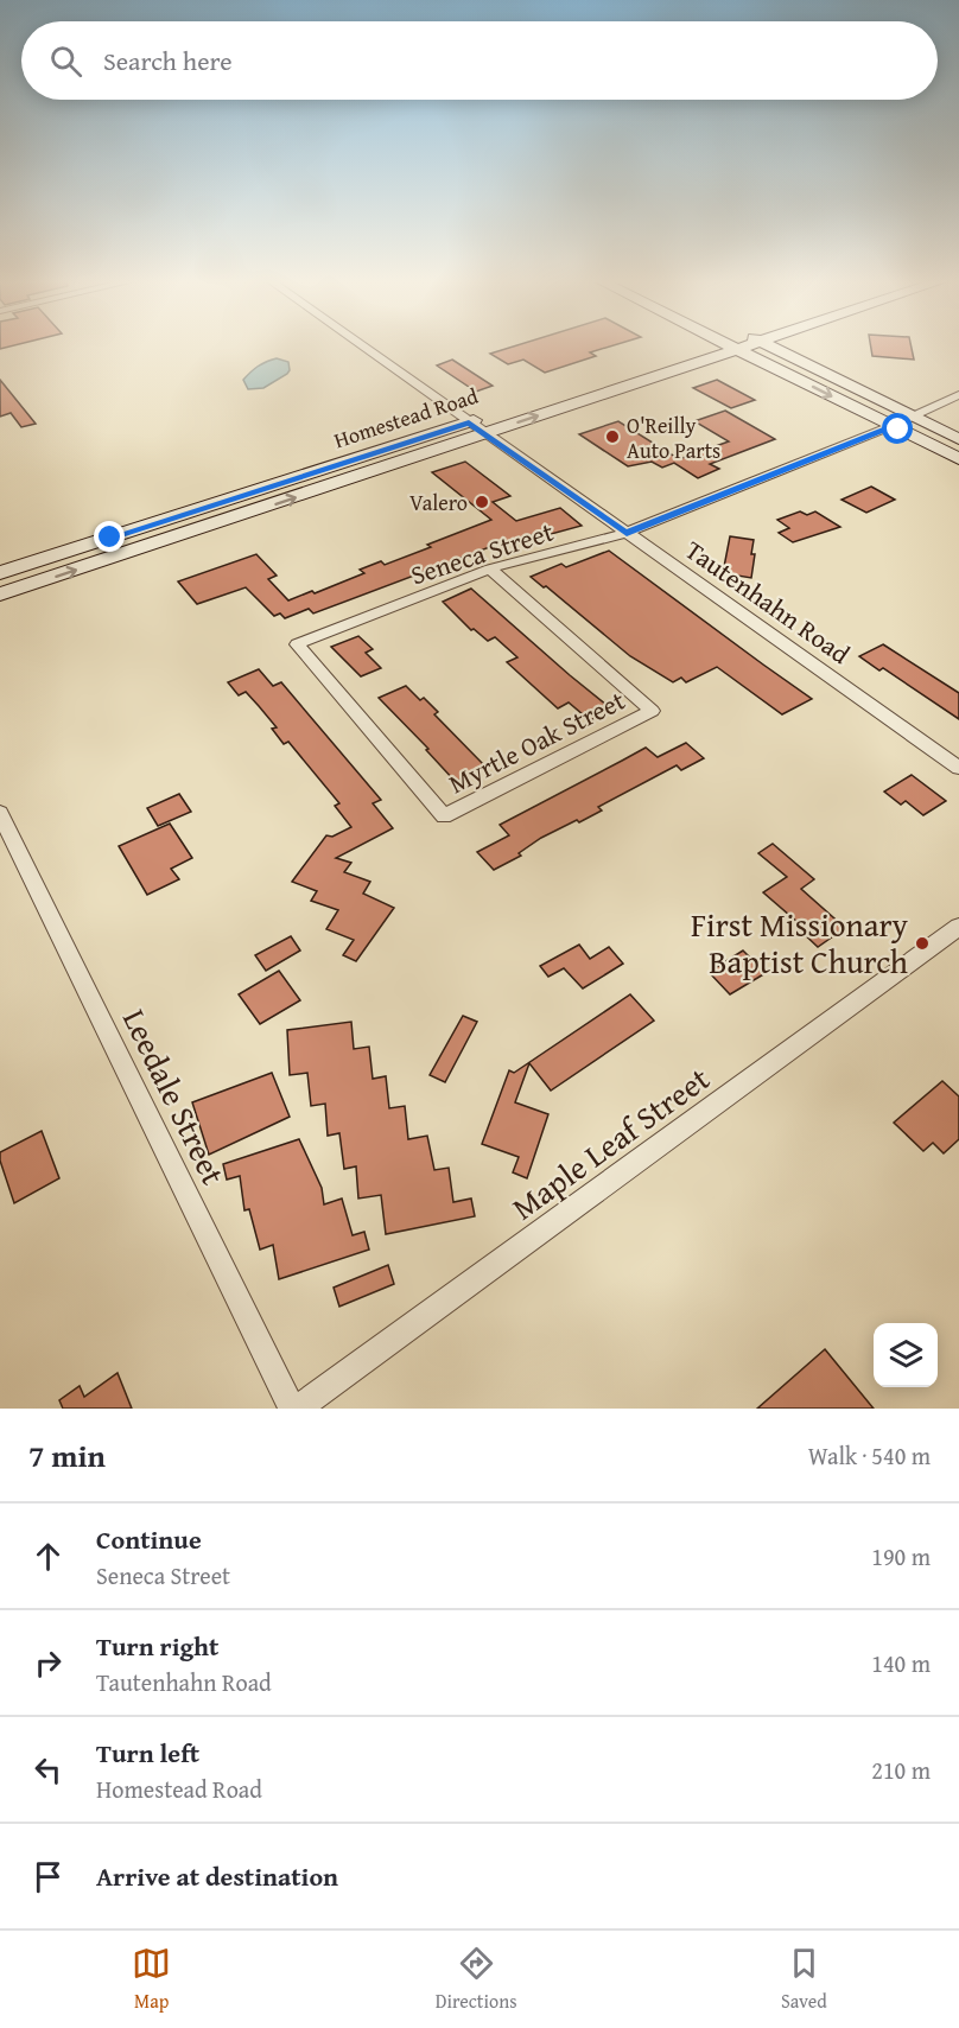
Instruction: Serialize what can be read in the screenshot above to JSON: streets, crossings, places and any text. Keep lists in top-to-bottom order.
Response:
{
  "streets": {
    "main road": ["Homestead Road"],
    "street": [
      "Seneca Street",
      "Tautenhahn Road",
      "Myrtle Oak Street",
      "Leedale Street",
      "Maple Leaf Street"
    ]
  },
  "crossings": [
    ["Homestead Road", "Tautenhahn Road"],
    ["Seneca Street", "Tautenhahn Road"],
    ["Seneca Street", "Myrtle Oak Street"],
    ["Leedale Street", "Maple Leaf Street"]
  ],
  "places": ["O'Reilly Auto Parts", "Valero", "First Missionary Baptist Church"],
  "page": {
    "search": "Search here",
    "heading": ["7 min", "Walk · 540 m"],
    "list": [
      ["Continue", "Seneca Street", "190 m"],
      ["Turn right", "Tautenhahn Road", "140 m"],
      ["Turn left", "Homestead Road", "210 m"],
      "Arrive at destination"
    ],
    "nav": ["Map", "Directions", "Saved"]
  }
}
